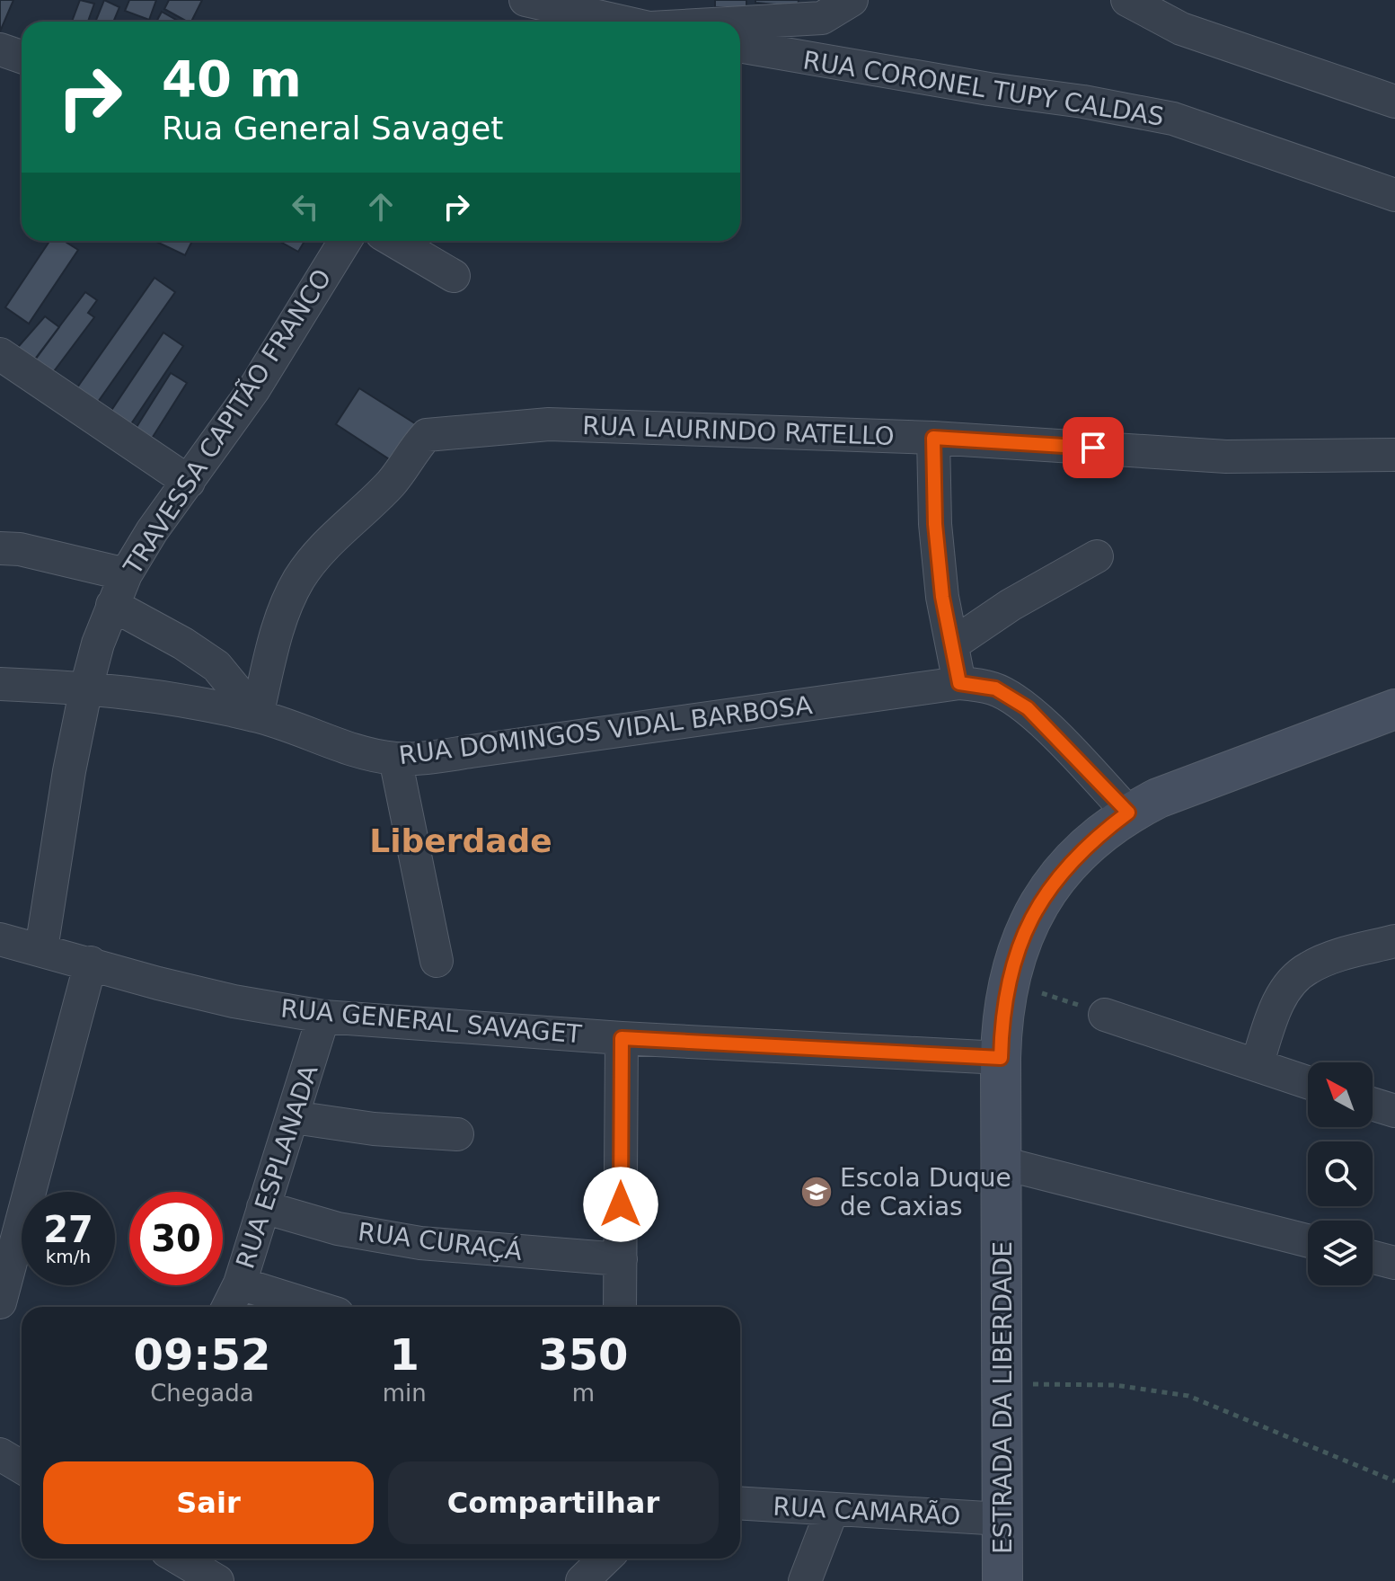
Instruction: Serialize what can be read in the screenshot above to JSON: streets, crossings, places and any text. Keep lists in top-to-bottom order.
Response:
{
  "streets": {
    "main road": ["ESTRADA DA LIBERDADE"],
    "street": [
      "RUA CORONEL TUPY CALDAS",
      "TRAVESSA CAPITÃO FRANCO",
      "RUA LAURINDO RATELLO",
      "RUA DOMINGOS VIDAL BARBOSA",
      "RUA GENERAL SAVAGET",
      "RUA ESPLANADA",
      "RUA CURAÇÁ",
      "RUA CAMARÃO"
    ]
  },
  "crossings": [
    ["TRAVESSA CAPITÃO FRANCO", "RUA DOMINGOS VIDAL BARBOSA"],
    ["TRAVESSA CAPITÃO FRANCO", "RUA GENERAL SAVAGET"],
    ["RUA LAURINDO RATELLO", "RUA DOMINGOS VIDAL BARBOSA"],
    ["RUA DOMINGOS VIDAL BARBOSA", "ESTRADA DA LIBERDADE"],
    ["RUA GENERAL SAVAGET", "RUA ESPLANADA"],
    ["RUA GENERAL SAVAGET", "ESTRADA DA LIBERDADE"],
    ["RUA ESPLANADA", "RUA CURAÇÁ"],
    ["ESTRADA DA LIBERDADE", "RUA CAMARÃO"]
  ],
  "districts": ["Liberdade"],
  "places": {
    "school or university": ["Escola Duque de Caxias"]
  },
  "north": "top left",
  "page": {
    "turn": ["40 m", "Rua General Savaget"],
    "speed": "27 km/h",
    "limit": "30",
    "eta": [
      "09:52",
      "Chegada",
      "1",
      "min",
      "350",
      "m"
    ],
    "buttons": ["Sair", "Compartilhar"]
  }
}
